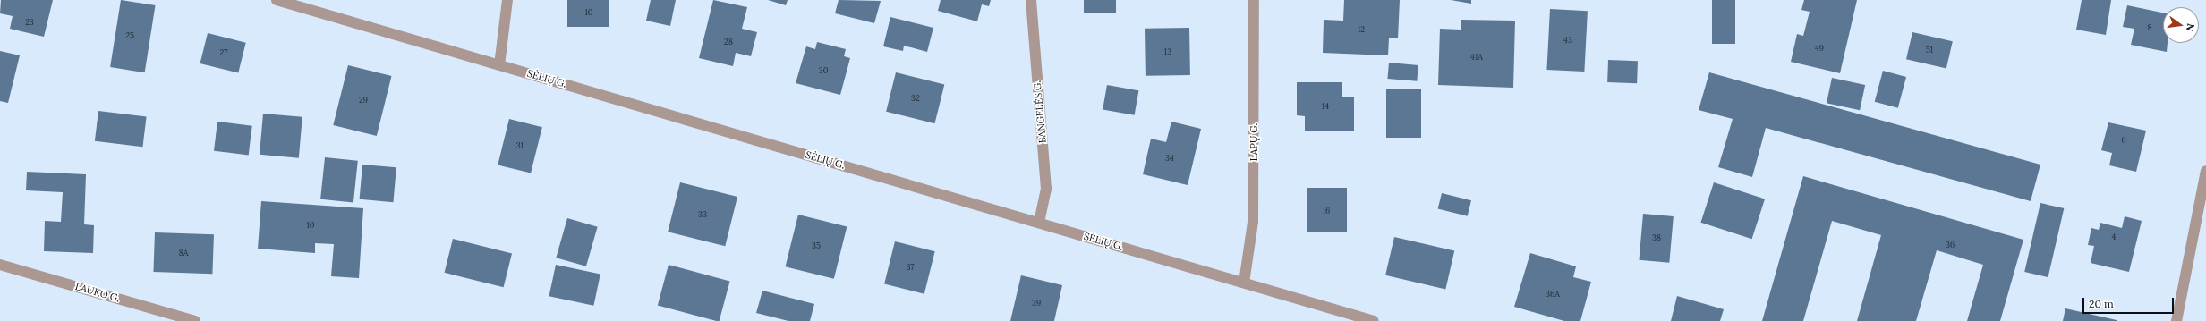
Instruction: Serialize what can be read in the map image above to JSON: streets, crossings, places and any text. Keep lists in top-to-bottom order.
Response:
{
  "streets": {
    "street": [
      "SĖLIŲ G.",
      "BANGELĖS G.",
      "LAPŲ G.",
      "LAUKO G."
    ]
  },
  "crossings": [
    ["SĖLIŲ G.", "BANGELĖS G."],
    ["SĖLIŲ G.", "LAPŲ G."]
  ],
  "house_numbers": [
    "10",
    "23",
    "8",
    "12",
    "25",
    "43",
    "28",
    "49",
    "51",
    "13",
    "27",
    "41A",
    "30",
    "32",
    "29",
    "14",
    "6",
    "31",
    "34",
    "16",
    "33",
    "10",
    "4",
    "38",
    "36",
    "35",
    "8A",
    "37",
    "36A",
    "39"
  ],
  "scale_bar": "20 m",
  "north": "right"
}
